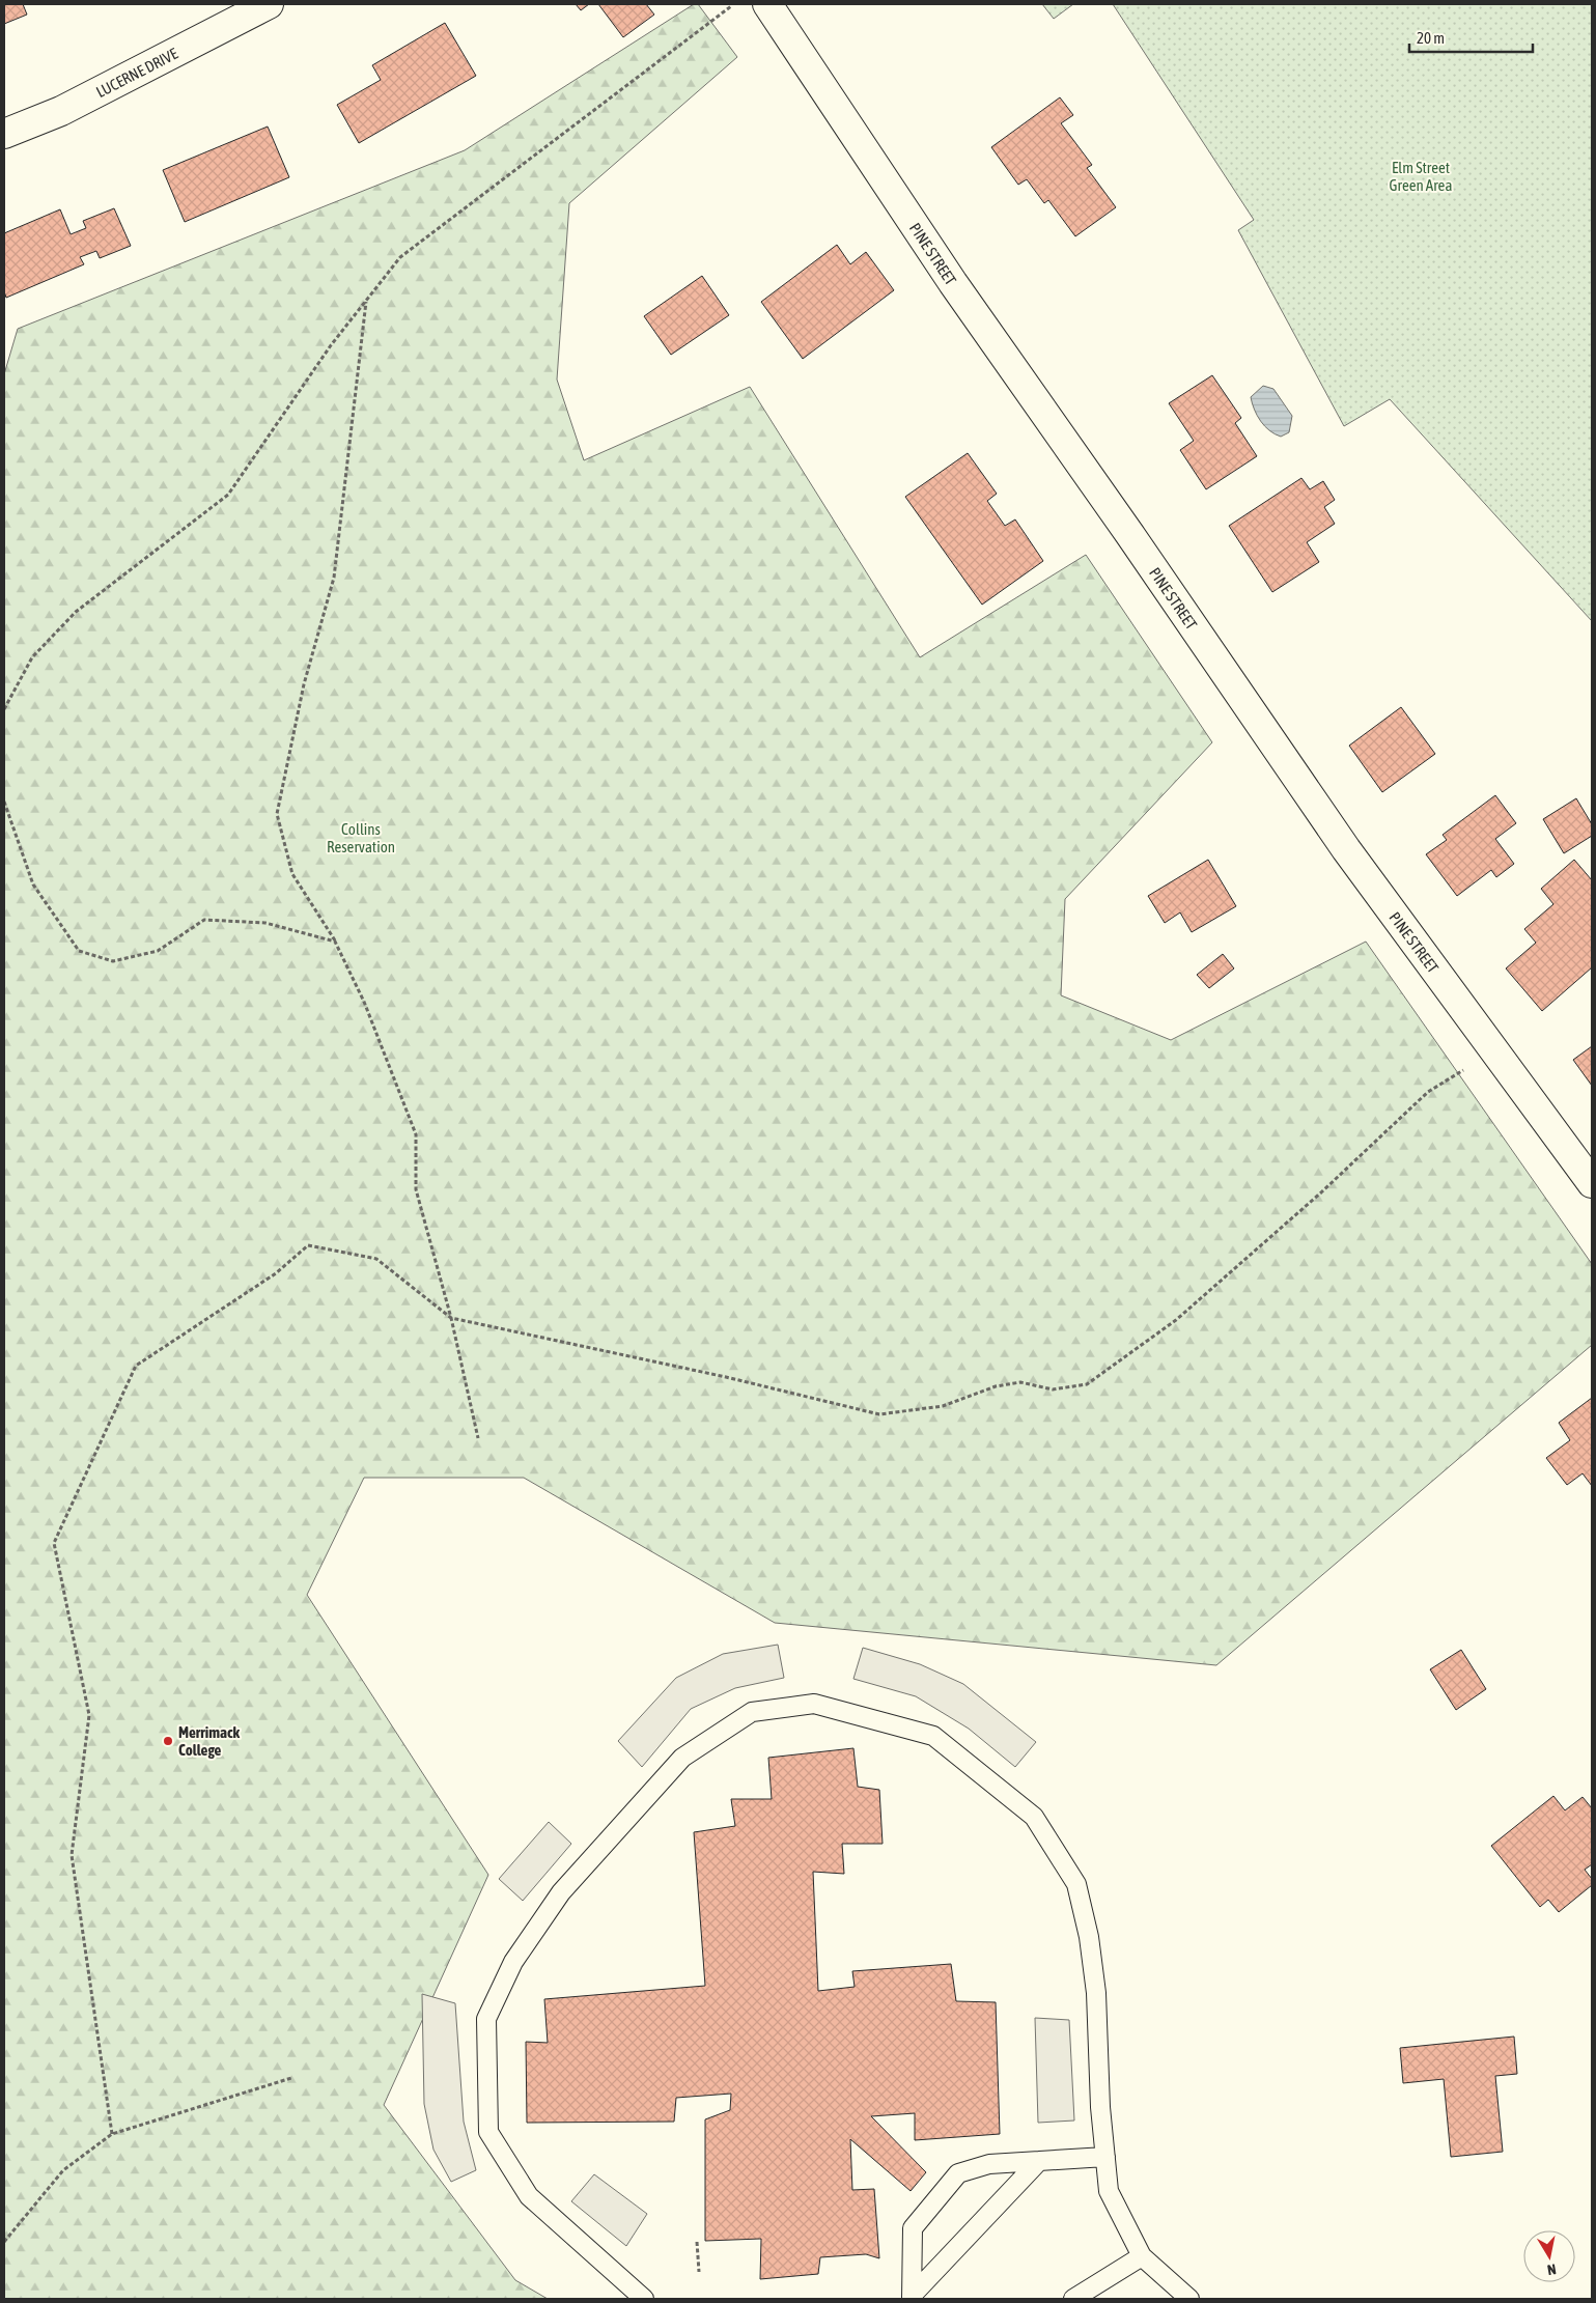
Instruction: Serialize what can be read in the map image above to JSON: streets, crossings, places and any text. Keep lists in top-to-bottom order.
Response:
{
  "streets": {
    "street": ["LUCERNE DRIVE", "PINE STREET"]
  },
  "parks": ["Elm Street Green Area", "Collins Reservation"],
  "places": ["Merrimack College"],
  "scale_bar": "20 m",
  "north": "bottom"
}
